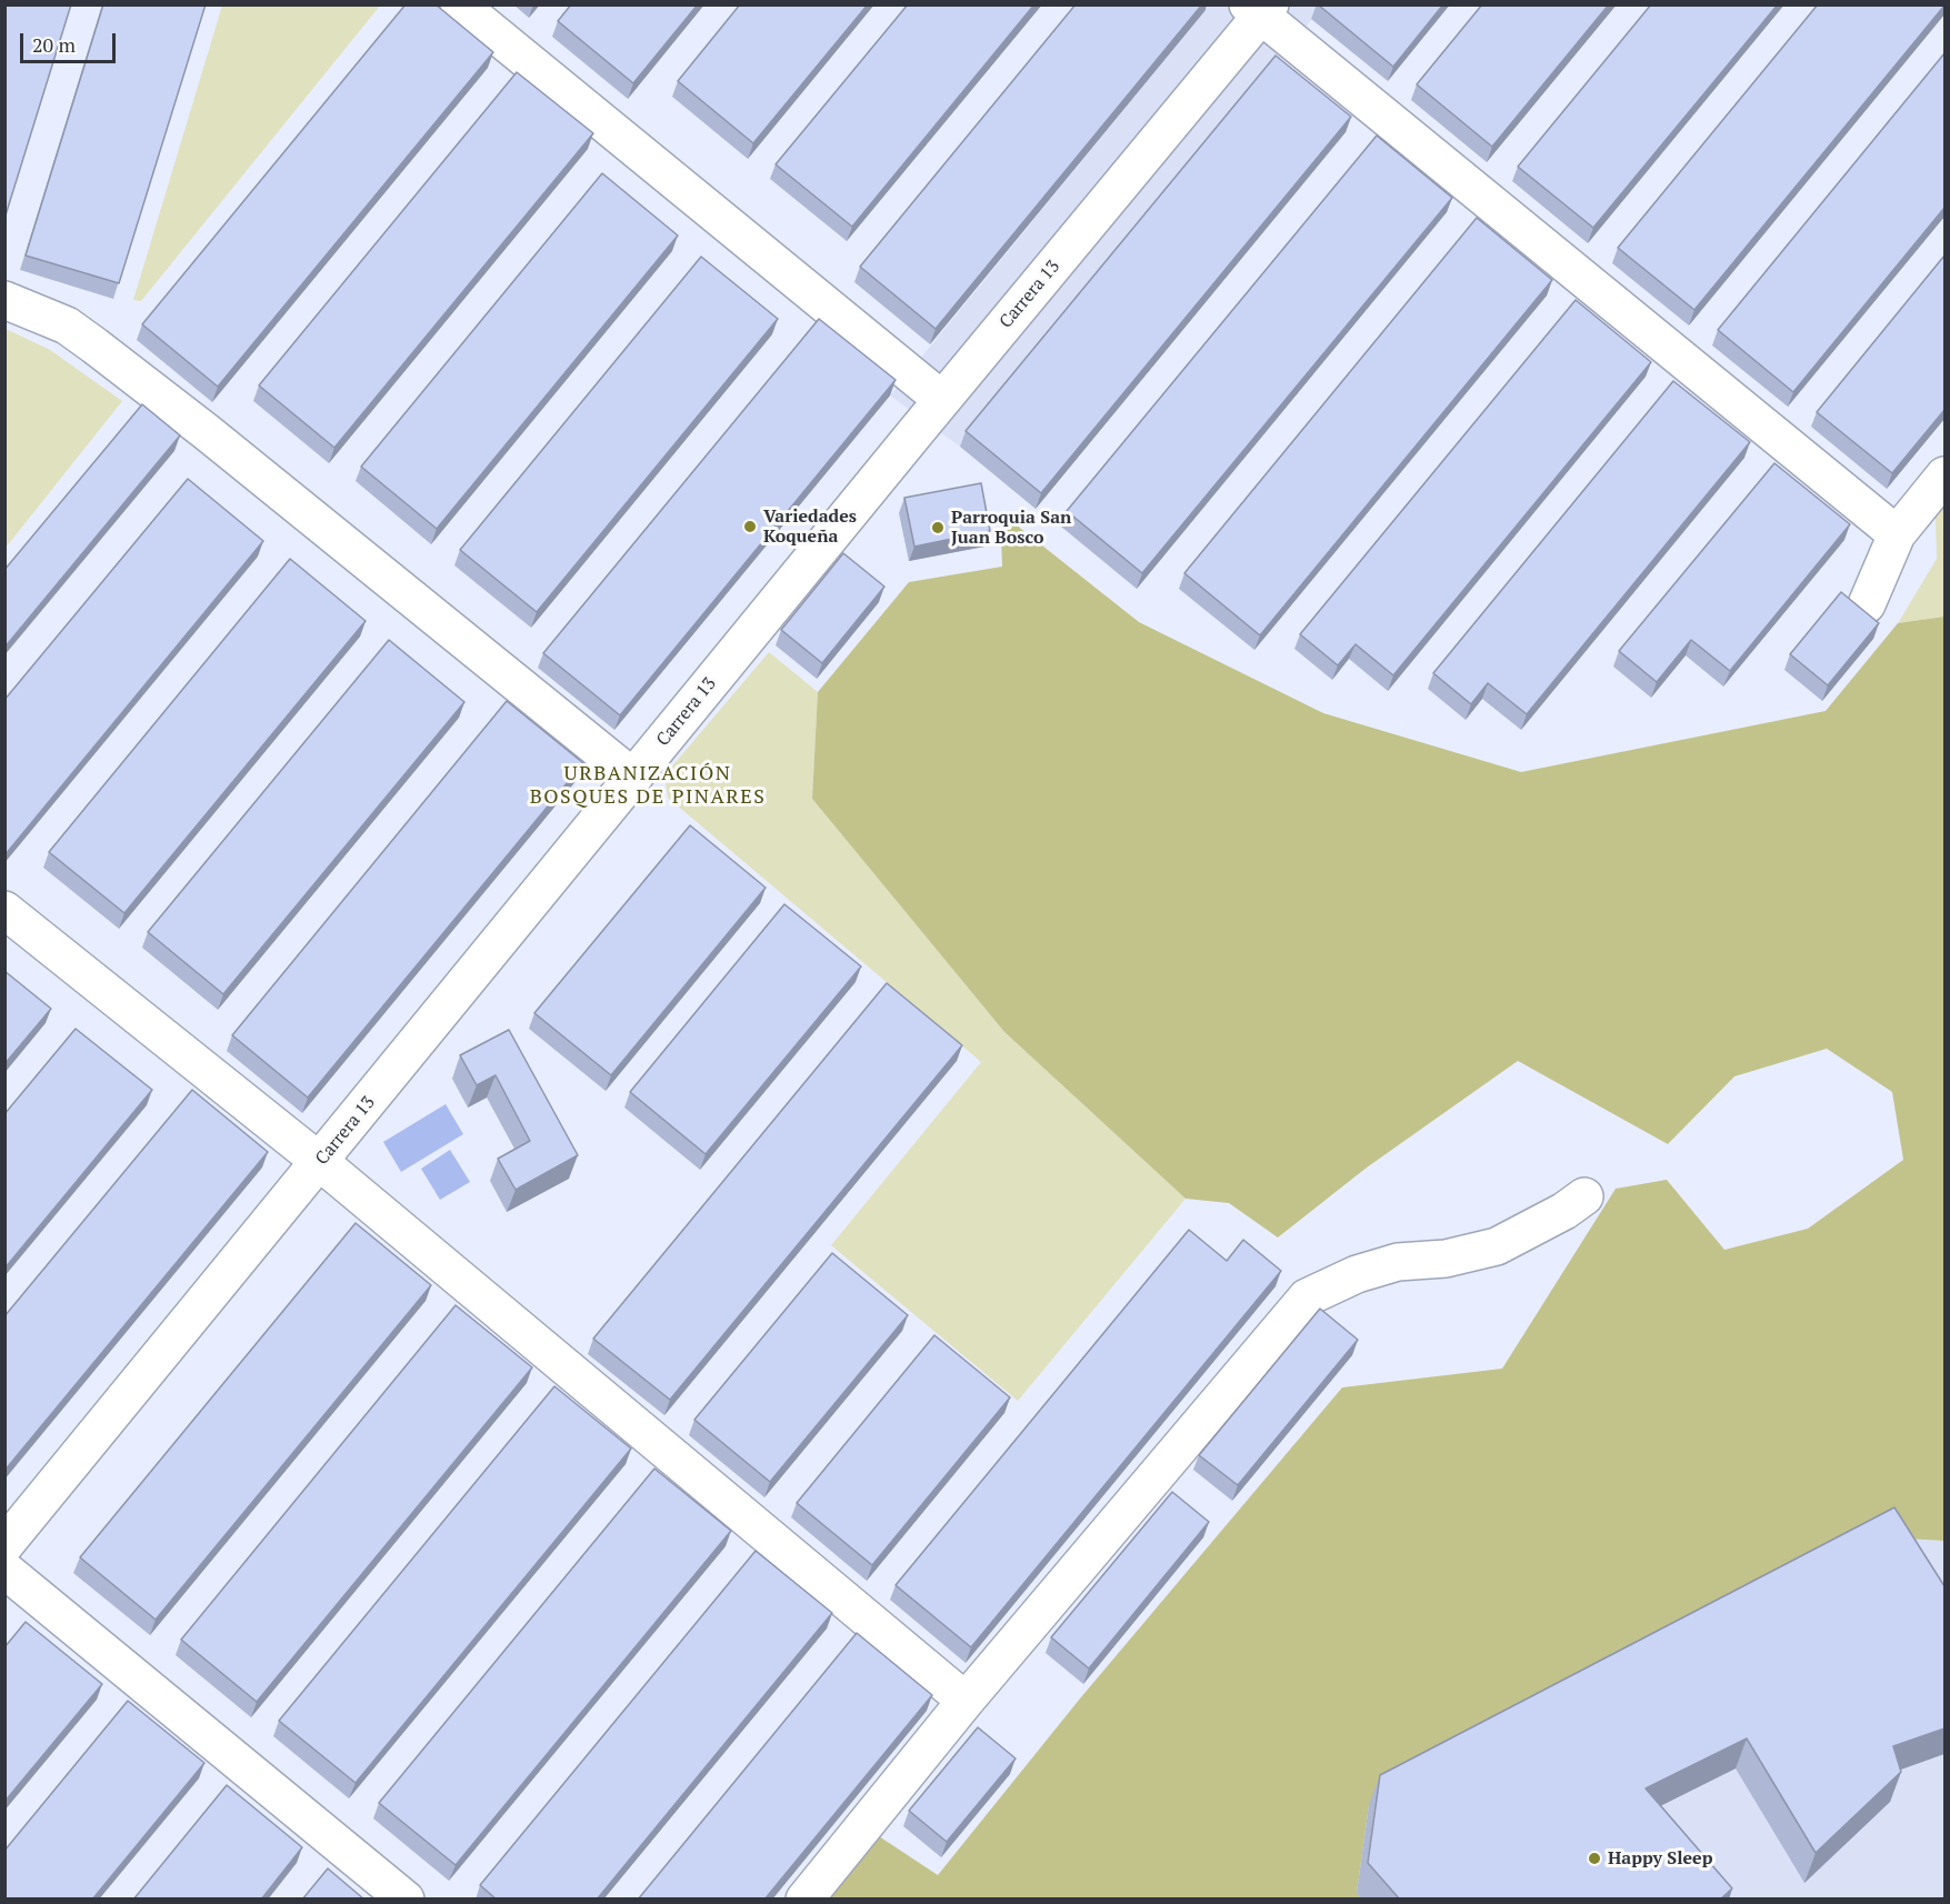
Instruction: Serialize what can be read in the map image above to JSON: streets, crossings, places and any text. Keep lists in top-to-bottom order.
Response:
{
  "streets": {
    "street": ["Carrera 13"]
  },
  "districts": ["URBANIZACIÓN BOSQUES DE PINARES"],
  "places": ["Variedades Koqueña", "Parroquia San Juan Bosco", "Happy Sleep"],
  "scale_bar": "20 m"
}
